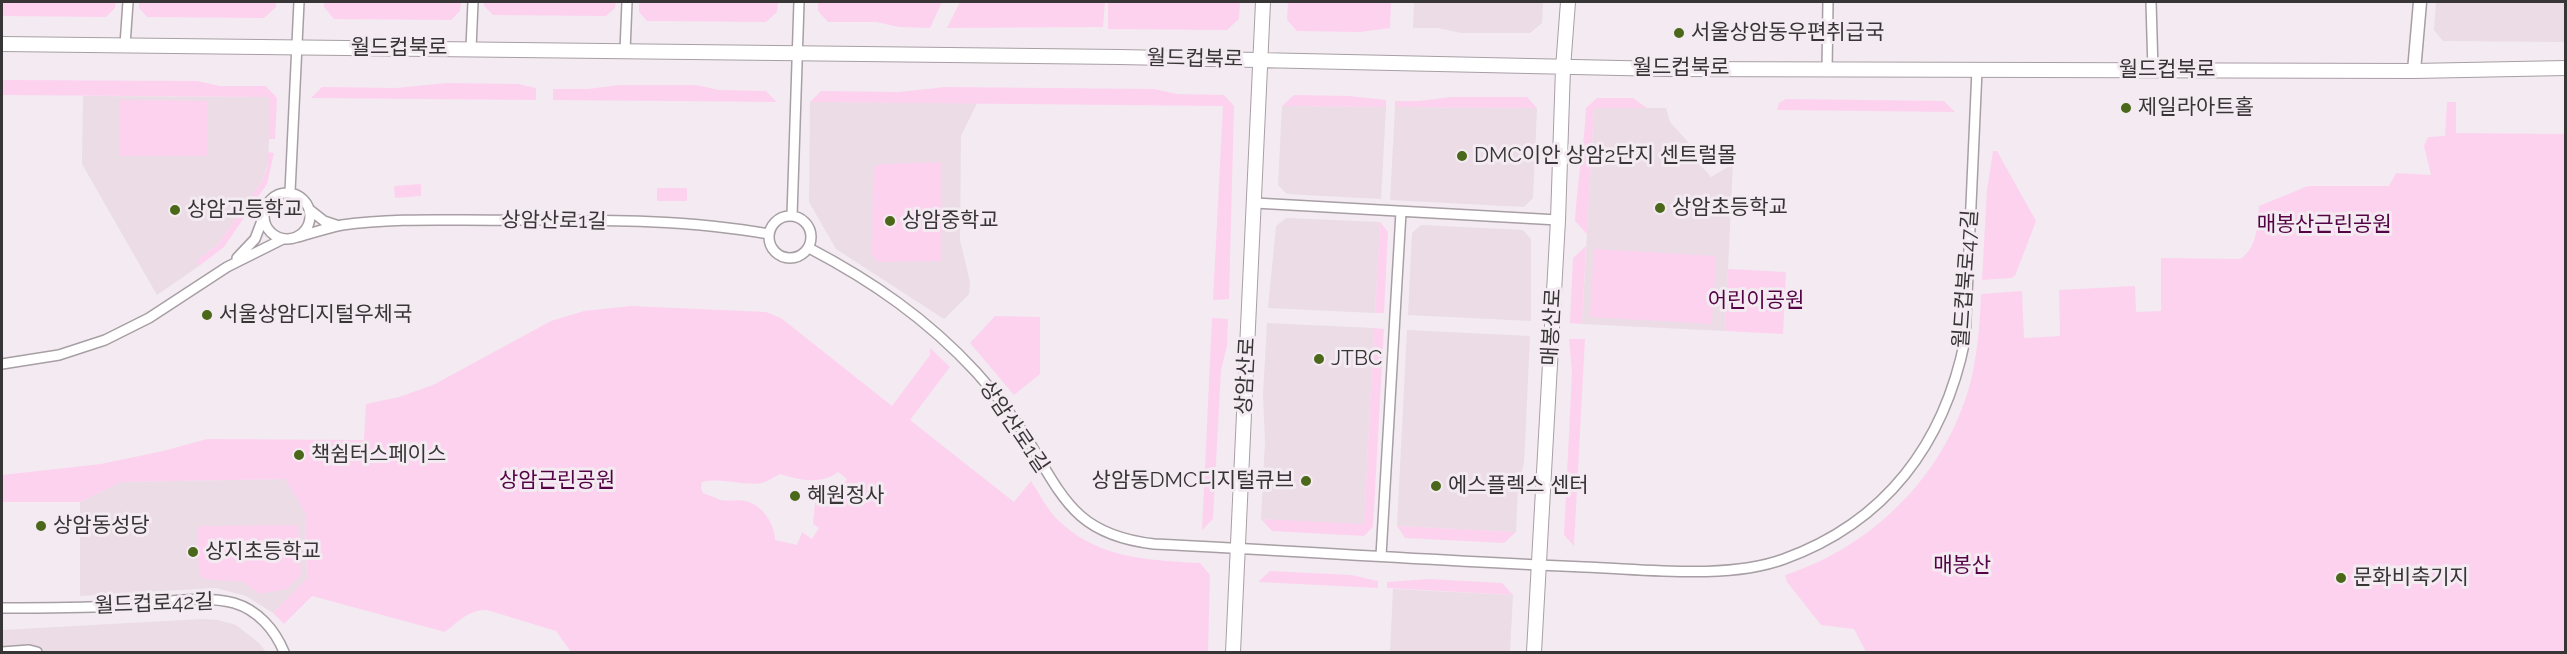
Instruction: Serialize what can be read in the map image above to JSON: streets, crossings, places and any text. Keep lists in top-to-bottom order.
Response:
{
  "streets": {
    "main road": ["월드컵북로", "매봉산로", "상암산로"],
    "street": ["상암산로1길", "월드컵북로47길", "월드컵로42길"]
  },
  "crossings": [
    ["월드컵북로", "월드컵북로47길"],
    ["월드컵북로", "매봉산로"],
    ["월드컵북로", "상암산로"],
    ["상암산로1길", "상암산로"],
    ["월드컵북로47길", "매봉산로"]
  ],
  "parks": [
    "매봉산근린공원",
    "어린이공원",
    "상암근린공원",
    "매봉산"
  ],
  "places": [
    "서울상암동우편취급국",
    "제일라아트홀",
    "DMC이안 상암2단지 센트럴몰",
    "상암초등학교",
    "상암고등학교",
    "상암중학교",
    "서울상암디지털우체국",
    "JTBC",
    "책쉼터스페이스",
    "상암동DMC디지털큐브",
    "에스플렉스 센터",
    "혜원정사",
    "상암동성당",
    "상지초등학교",
    "문화비축기지"
  ]
}
